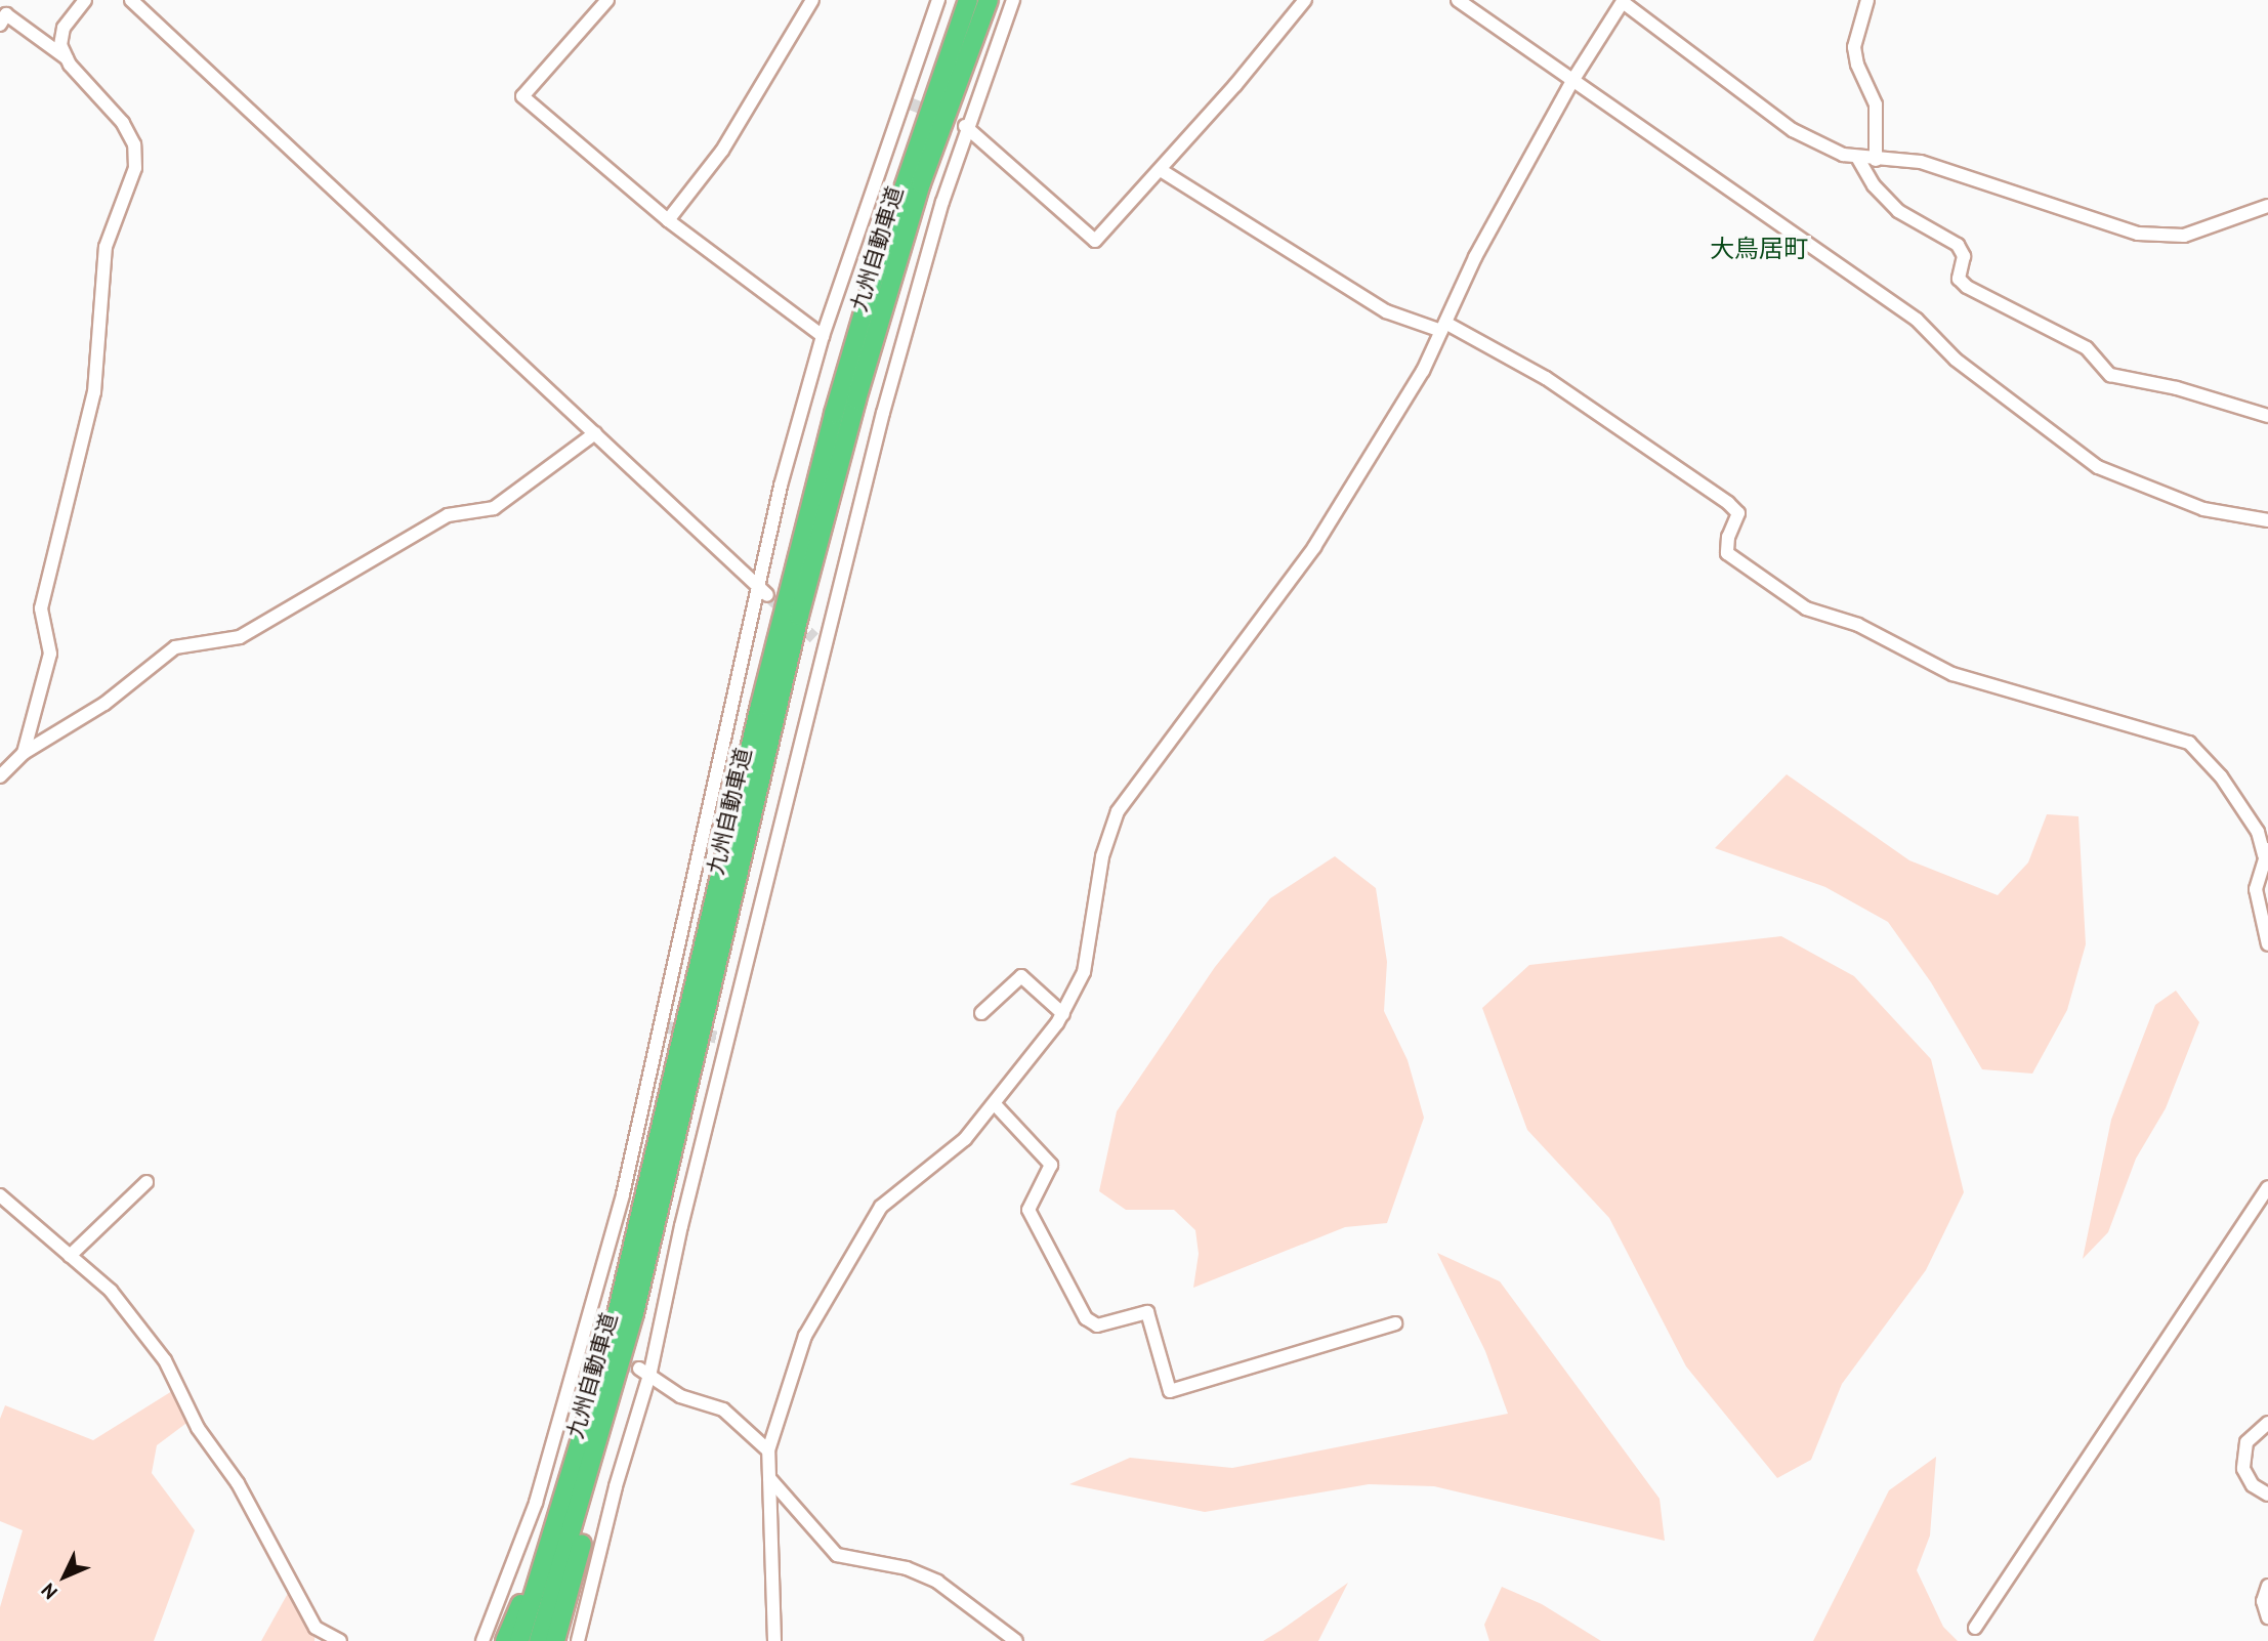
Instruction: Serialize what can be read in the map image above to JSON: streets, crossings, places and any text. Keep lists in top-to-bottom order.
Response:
{
  "streets": {
    "highway": ["九州自動車道"]
  },
  "districts": ["大鳥居町"],
  "north": "bottom left"
}
